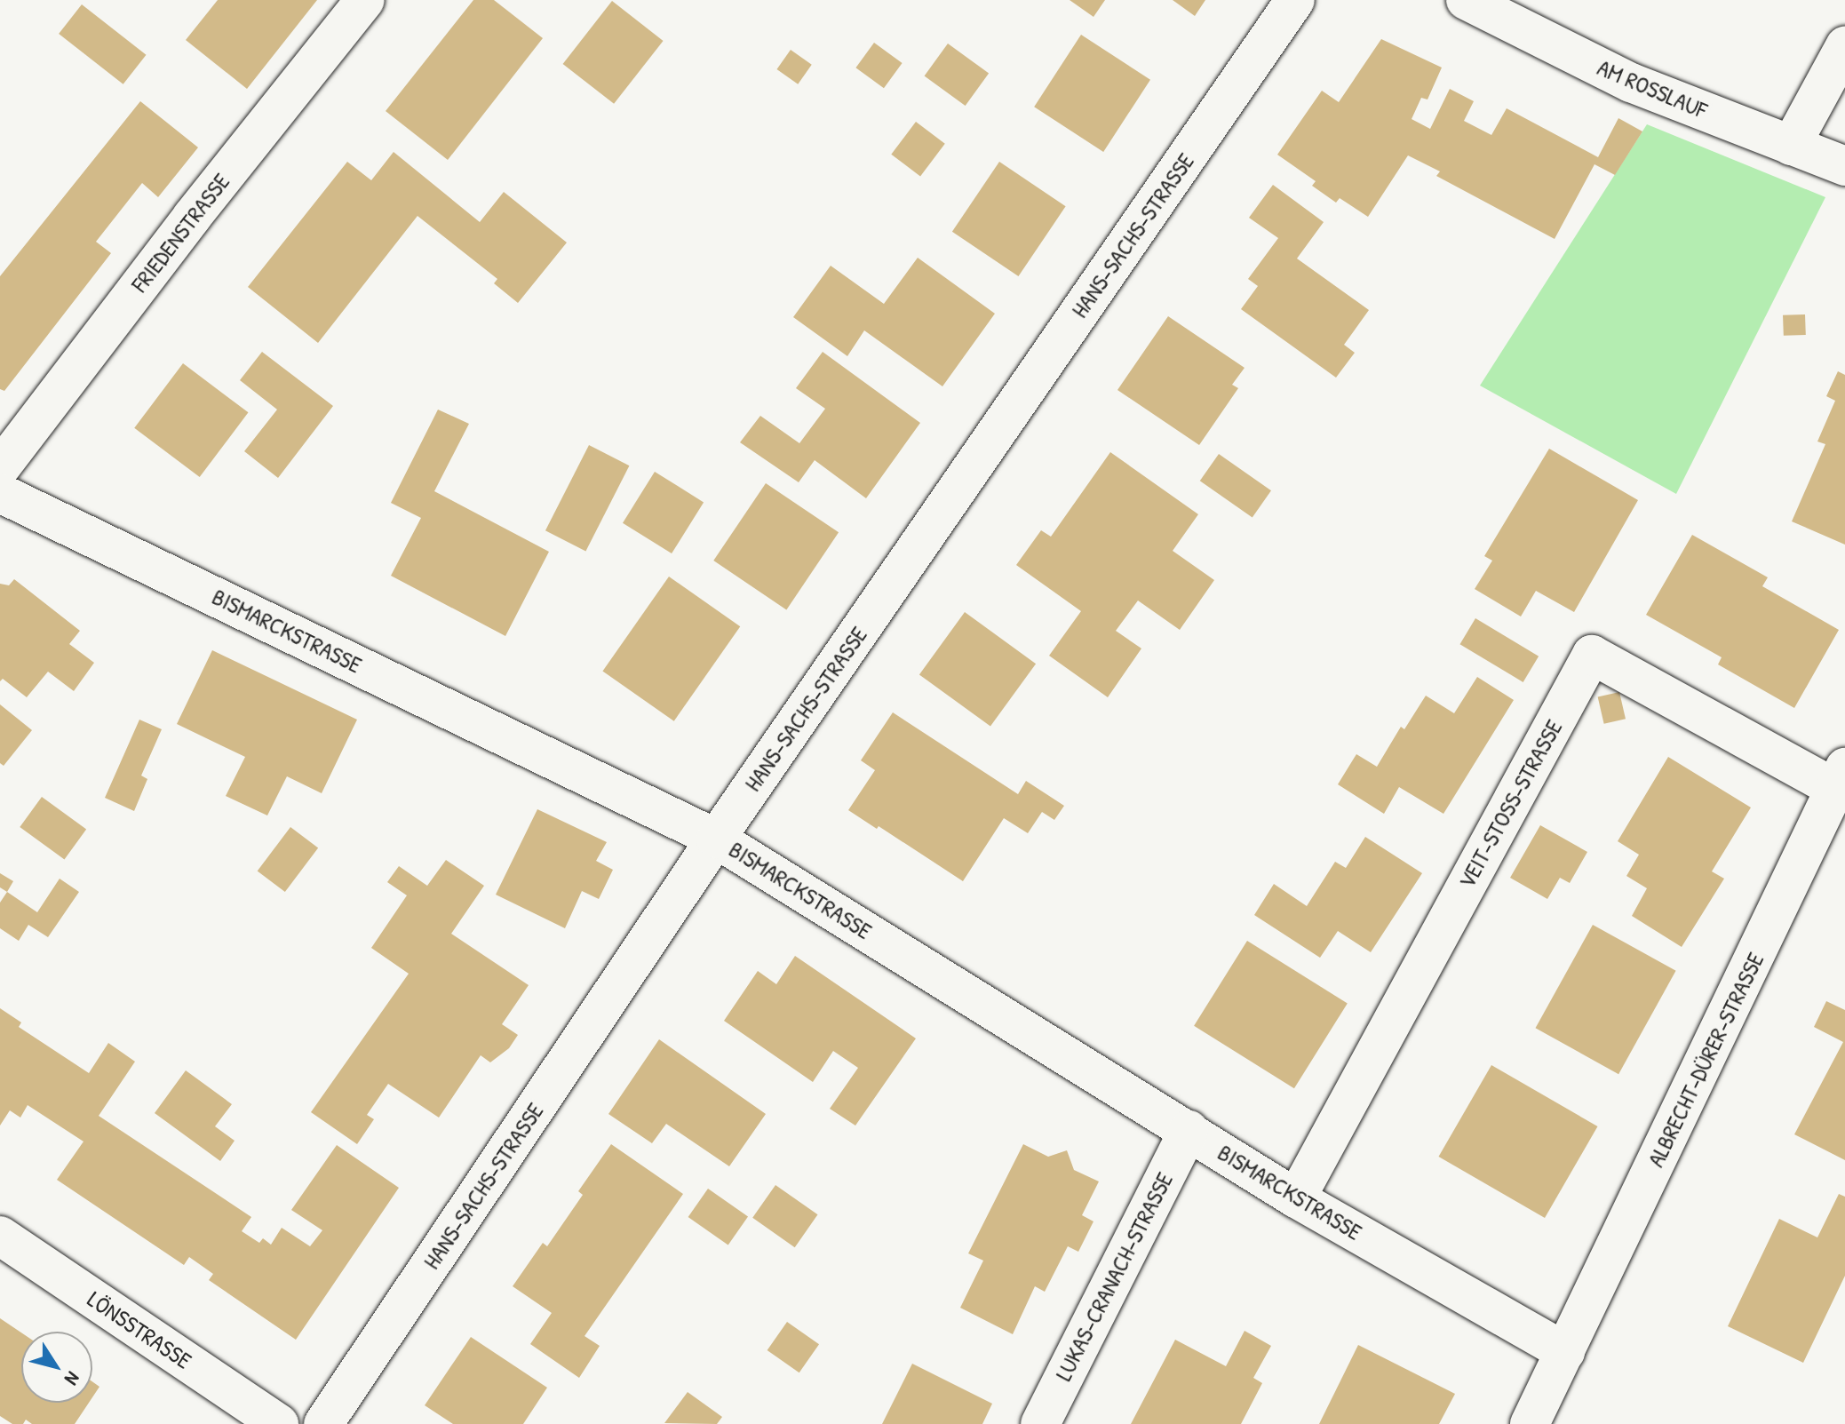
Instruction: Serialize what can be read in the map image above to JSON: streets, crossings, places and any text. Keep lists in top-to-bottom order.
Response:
{
  "streets": {
    "street": [
      "AM ROSSLAUF",
      "FRIEDENSTRASSE",
      "HANS-SACHS-STRASSE",
      "BISMARCKSTRASSE",
      "VEIT-STOSS-STRASSE",
      "ALBRECHT-DÜRER-STRASSE",
      "LUKAS-CRANACH-STRASSE",
      "LÖNSSTRASSE"
    ]
  },
  "crossings": [
    ["HANS-SACHS-STRASSE", "BISMARCKSTRASSE"],
    ["BISMARCKSTRASSE", "VEIT-STOSS-STRASSE"],
    ["BISMARCKSTRASSE", "ALBRECHT-DÜRER-STRASSE"],
    ["BISMARCKSTRASSE", "LUKAS-CRANACH-STRASSE"],
    ["VEIT-STOSS-STRASSE", "ALBRECHT-DÜRER-STRASSE"]
  ],
  "north": "bottom right"
}
